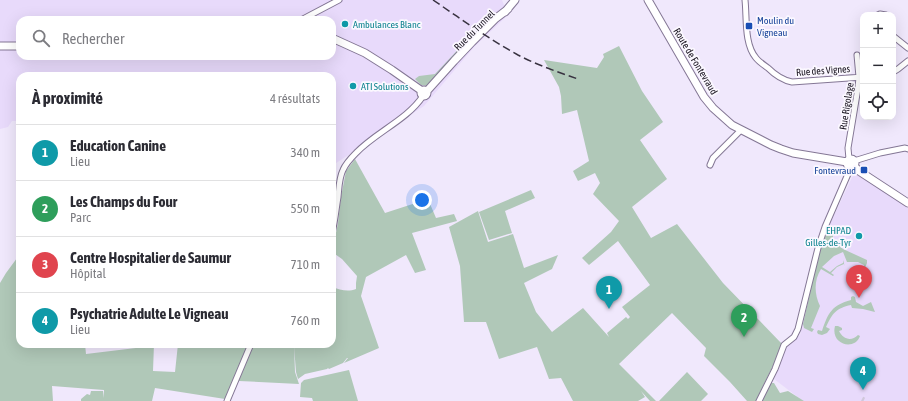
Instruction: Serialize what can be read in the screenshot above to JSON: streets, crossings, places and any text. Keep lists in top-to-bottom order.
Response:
{
  "streets": {
    "street": [
      "Rue du Tunnel",
      "Route de Fontevraud",
      "Rue des Vignes",
      "Rue Rigolage"
    ]
  },
  "crossings": [
    ["Route de Fontevraud", "Rue Rigolage"]
  ],
  "places": {
    "other": ["Ambulances Blanc", "ATI Solutions", "EHPAD Gilles-de-Tyr"],
    "transit": ["Moulin du Vigneau", "Fontevraud"]
  },
  "page": {
    "map_buttons": ["+", "−"],
    "search": "Rechercher",
    "heading": ["À proximité", "4 résultats"],
    "list": [
      {
        "mark": "1",
        "name": "Education Canine",
        "note": "Lieu",
        "value": "340 m"
      },
      {
        "mark": "2",
        "name": "Les Champs du Four",
        "note": "Parc",
        "value": "550 m"
      },
      {
        "mark": "3",
        "name": "Centre Hospitalier de Saumur",
        "note": "Hôpital",
        "value": "710 m"
      },
      {
        "mark": "4",
        "name": "Psychatrie Adulte Le Vigneau",
        "note": "Lieu",
        "value": "760 m"
      }
    ],
    "pins": [
      "3",
      "1",
      "2",
      "4"
    ]
  }
}
